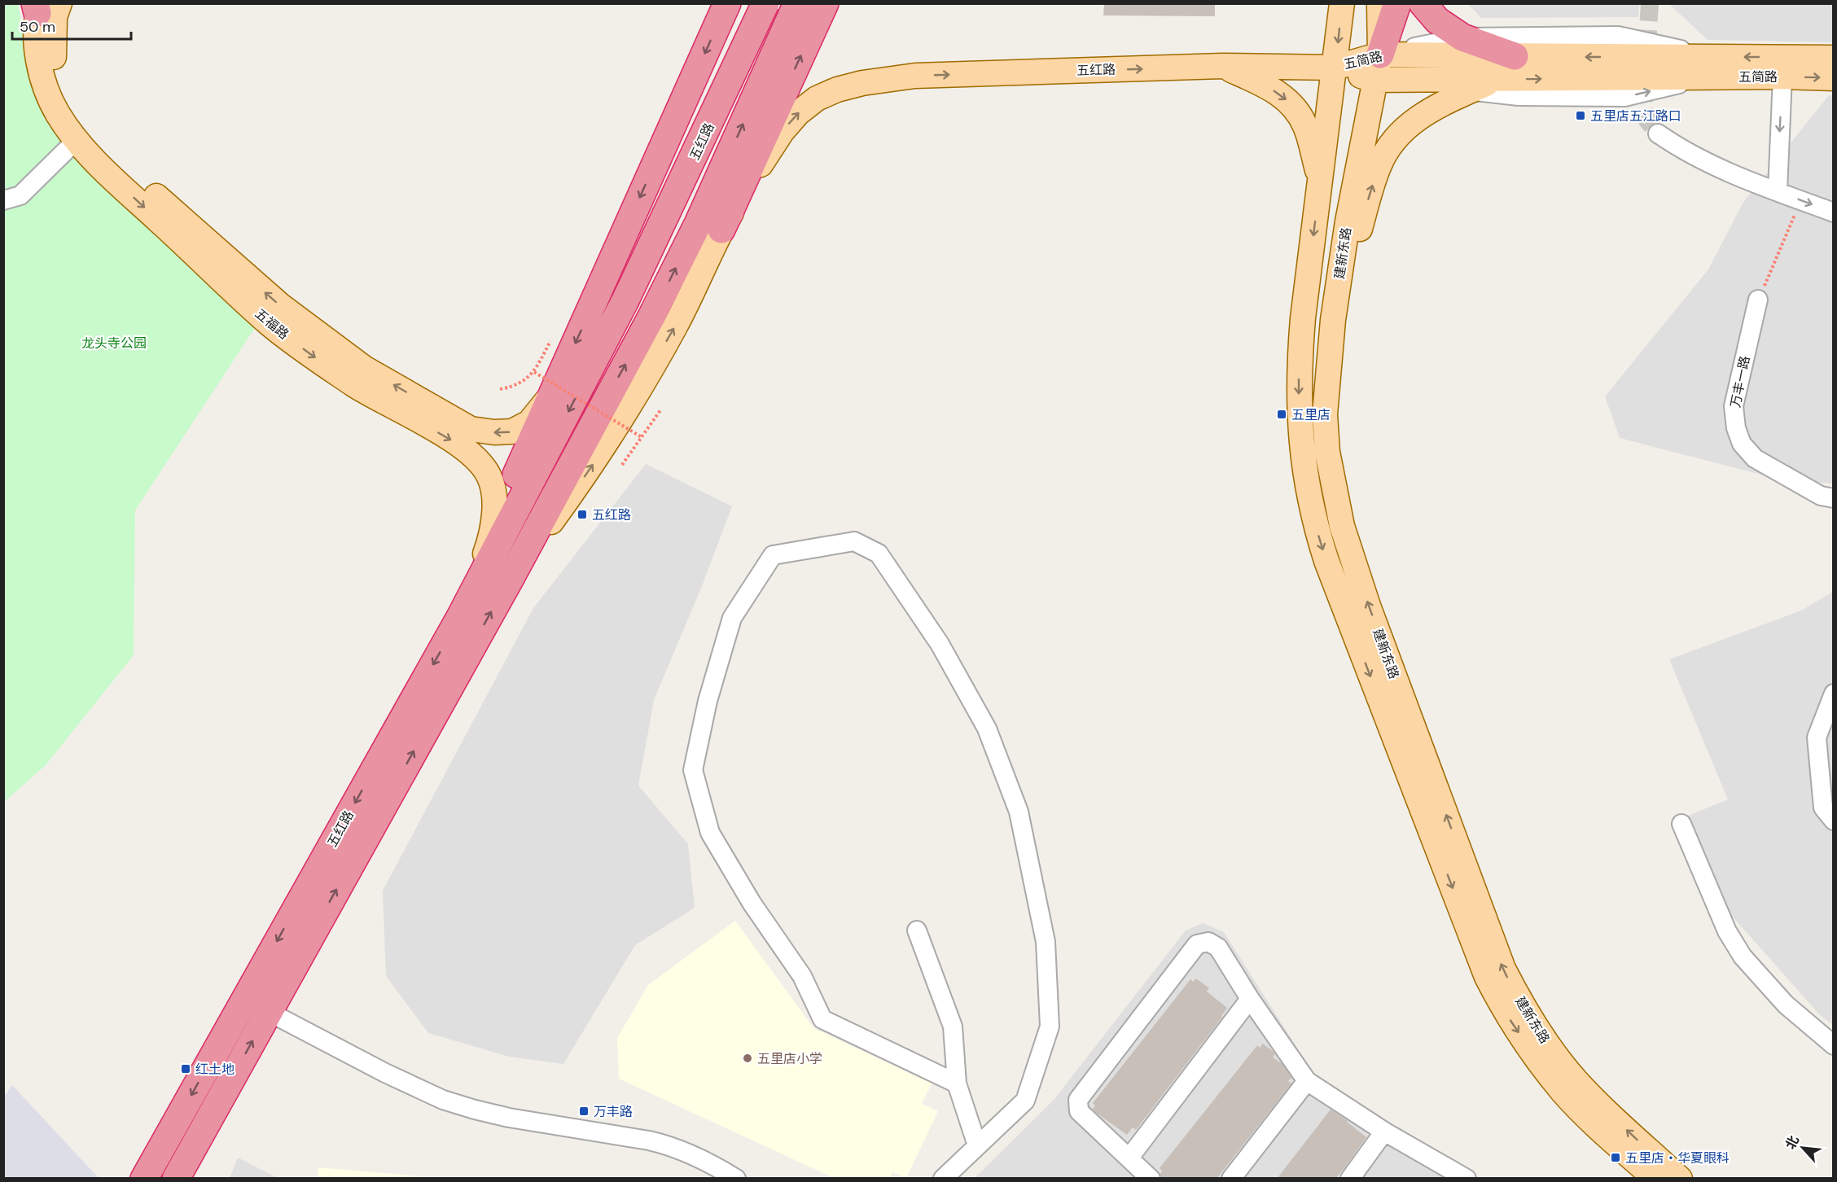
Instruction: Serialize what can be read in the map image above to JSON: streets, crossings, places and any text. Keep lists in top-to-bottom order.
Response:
{
  "streets": {
    "highway": ["五红路"],
    "main road": ["五简路", "建新东路", "五福路"],
    "street": ["万丰一路"]
  },
  "crossings": [
    ["五简路", "五红路"],
    ["五简路", "建新东路"],
    ["五红路", "建新东路"],
    ["五红路", "五福路"]
  ],
  "parks": ["龙头寺公园"],
  "places": {
    "transit": [
      "五里店五江路口",
      "五里店",
      "五红路",
      "红土地",
      "万丰路",
      "五里店‧华夏眼科"
    ],
    "other": ["五里店小学"]
  },
  "scale_bar": "50 m",
  "north": "top left"
}
